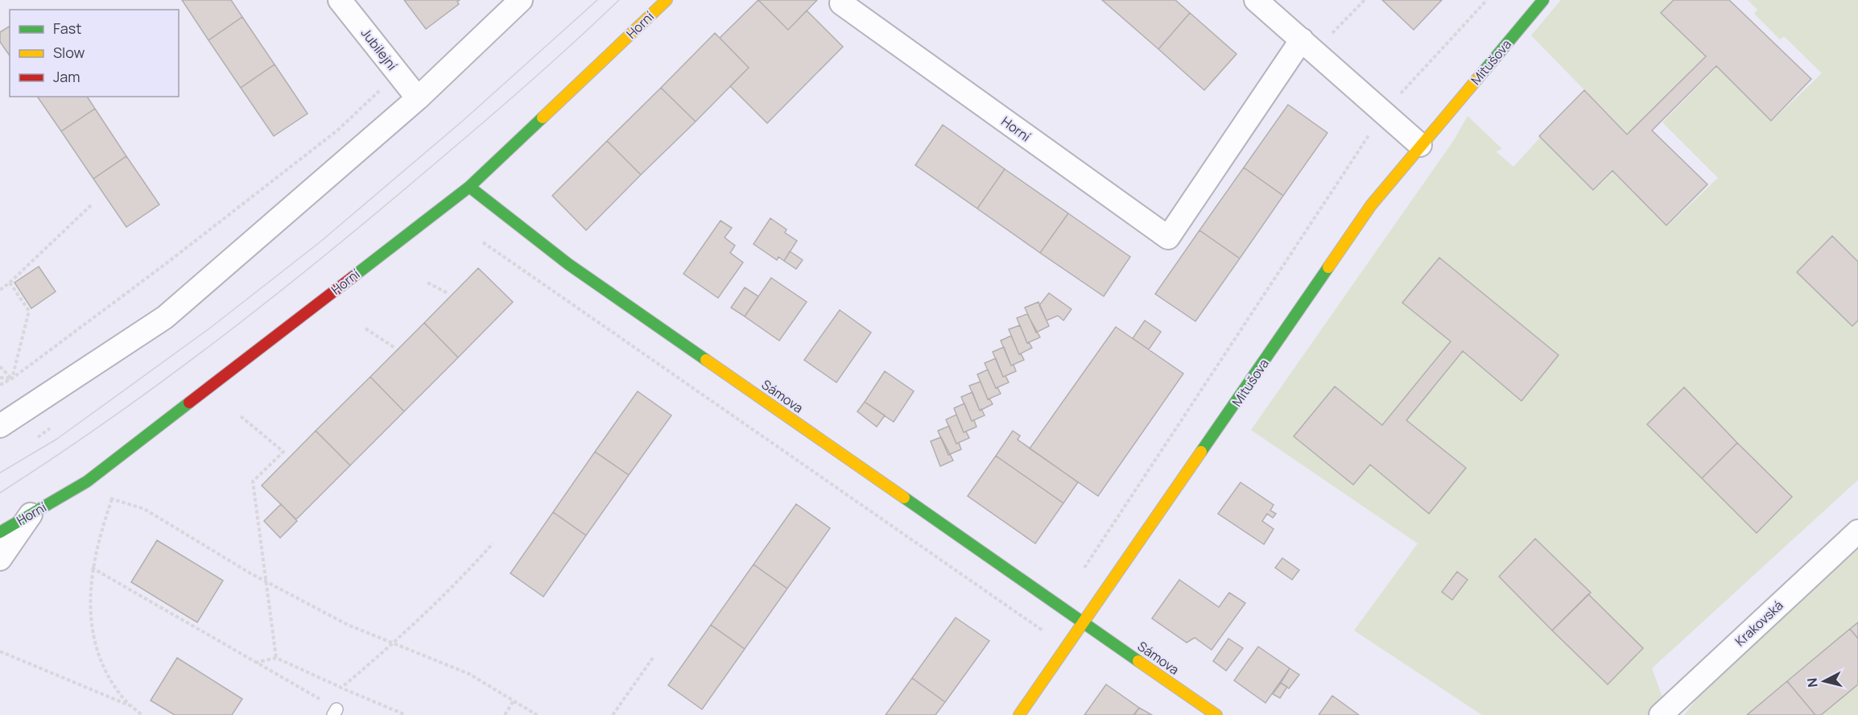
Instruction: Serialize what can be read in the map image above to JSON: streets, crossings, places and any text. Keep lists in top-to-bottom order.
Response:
{
  "streets": {
    "street": [
      "Horní",
      "Jubilejní",
      "Mitušova",
      "Sámova",
      "Krakovská"
    ]
  },
  "crossings": [
    ["Horní", "Sámova"],
    ["Mitušova", "Sámova"]
  ],
  "legend": ["Fast", "Slow", "Jam"],
  "north": "left"
}
